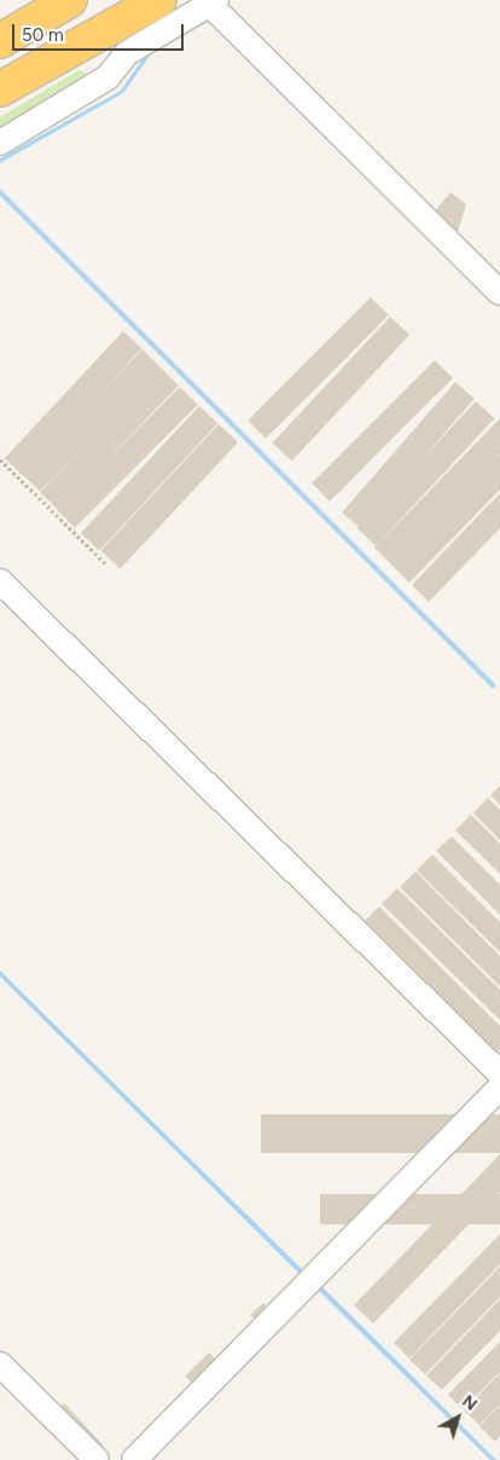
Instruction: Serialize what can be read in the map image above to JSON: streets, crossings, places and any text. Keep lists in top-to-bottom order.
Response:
{
  "scale_bar": "50 m",
  "north": "top right"
}
